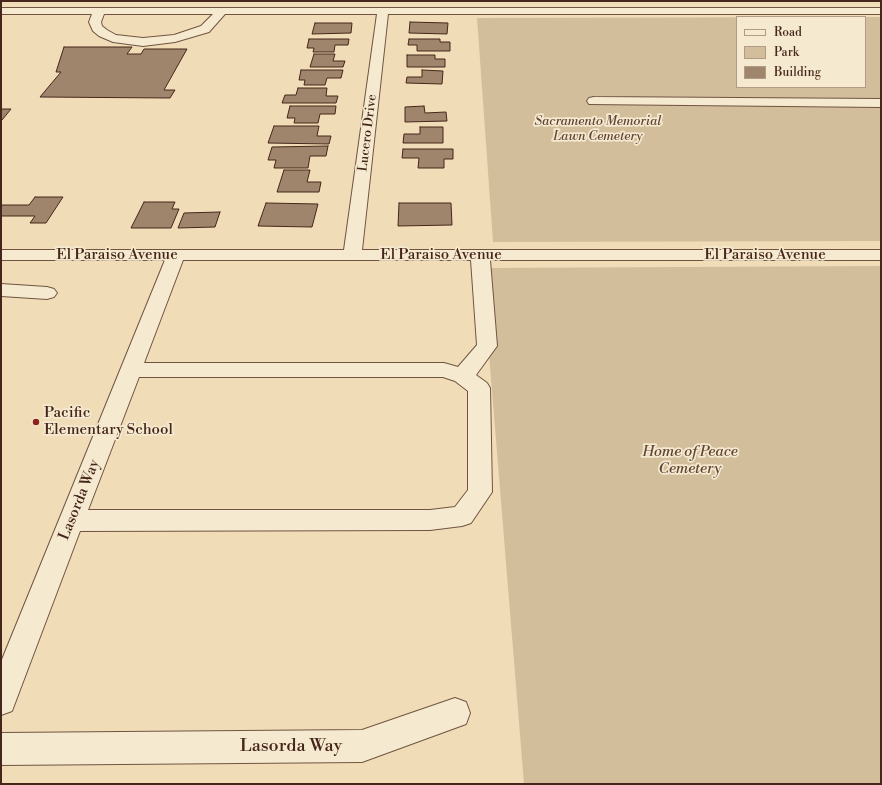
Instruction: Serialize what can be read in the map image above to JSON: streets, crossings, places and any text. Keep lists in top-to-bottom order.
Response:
{
  "streets": {
    "street": ["Lucero Drive", "El Paraiso Avenue", "Lasorda Way"]
  },
  "crossings": [
    ["Lucero Drive", "El Paraiso Avenue"],
    ["El Paraiso Avenue", "Lasorda Way"]
  ],
  "parks": ["Sacramento Memorial Lawn Cemetery", "Home of Peace Cemetery"],
  "places": ["Pacific Elementary School"],
  "legend": ["Road", "Park", "Building"]
}
